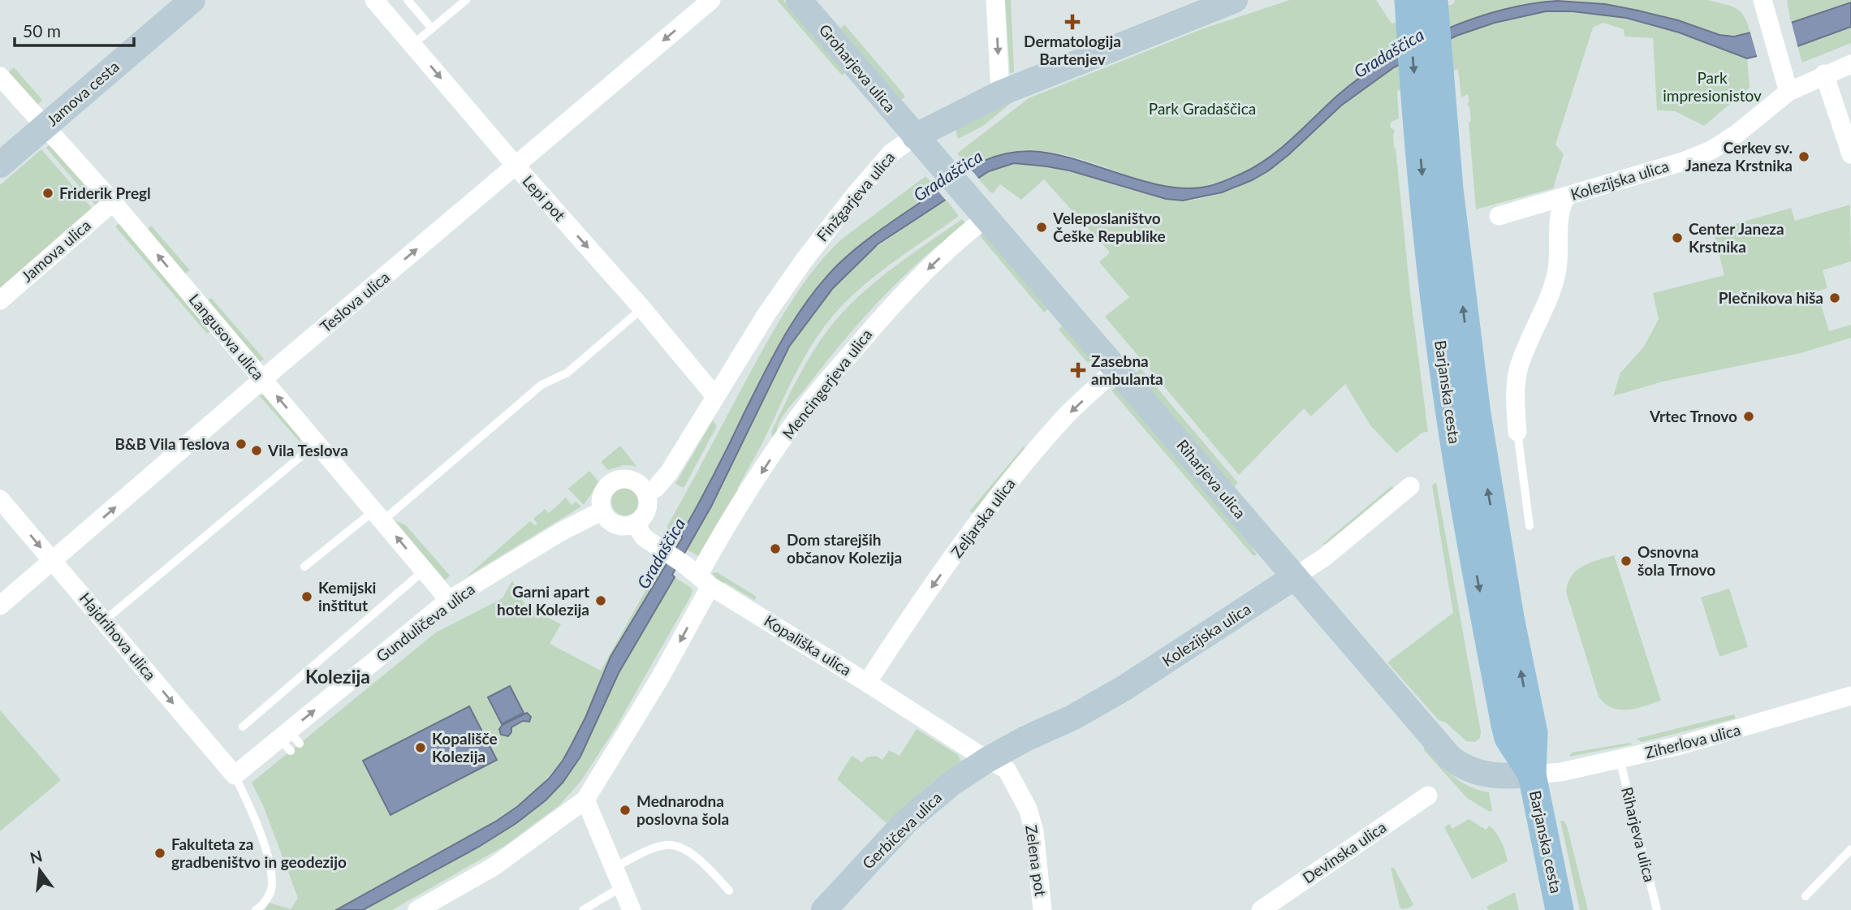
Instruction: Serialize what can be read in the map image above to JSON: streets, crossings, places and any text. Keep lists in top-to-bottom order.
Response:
{
  "streets": {
    "main road": ["Barjanska cesta"],
    "street": [
      "Groharjeva ulica",
      "Jamova cesta",
      "Kolezijska ulica",
      "Finžgarjeva ulica",
      "Lepi pot",
      "Jamova ulica",
      "Teslova ulica",
      "Langusova ulica",
      "Mencingerjeva ulica",
      "Riharjeva ulica",
      "Zeljarska ulica",
      "Gunduličeva ulica",
      "Hajdrihova ulica",
      "Kopališka ulica",
      "Ziherlova ulica",
      "Gerbičeva ulica",
      "Devinska ulica",
      "Zelena pot"
    ]
  },
  "crossings": [
    ["Groharjeva ulica", "Finžgarjeva ulica"],
    ["Groharjeva ulica", "Riharjeva ulica"],
    ["Jamova cesta", "Langusova ulica"],
    ["Kolezijska ulica", "Riharjeva ulica"],
    ["Kolezijska ulica", "Kopališka ulica"],
    ["Kolezijska ulica", "Gerbičeva ulica"],
    ["Kolezijska ulica", "Zelena pot"],
    ["Finžgarjeva ulica", "Lepi pot"],
    ["Finžgarjeva ulica", "Riharjeva ulica"],
    ["Finžgarjeva ulica", "Gunduličeva ulica"],
    ["Finžgarjeva ulica", "Kopališka ulica"],
    ["Lepi pot", "Teslova ulica"],
    ["Jamova ulica", "Langusova ulica"],
    ["Teslova ulica", "Langusova ulica"],
    ["Teslova ulica", "Hajdrihova ulica"],
    ["Langusova ulica", "Gunduličeva ulica"],
    ["Mencingerjeva ulica", "Riharjeva ulica"],
    ["Mencingerjeva ulica", "Kopališka ulica"],
    ["Barjanska cesta", "Riharjeva ulica"],
    ["Barjanska cesta", "Ziherlova ulica"],
    ["Riharjeva ulica", "Zeljarska ulica"],
    ["Riharjeva ulica", "Ziherlova ulica"],
    ["Zeljarska ulica", "Kopališka ulica"],
    ["Gunduličeva ulica", "Hajdrihova ulica"],
    ["Gunduličeva ulica", "Kopališka ulica"],
    ["Kopališka ulica", "Gerbičeva ulica"],
    ["Kopališka ulica", "Zelena pot"],
    ["Gerbičeva ulica", "Zelena pot"]
  ],
  "one_way": [
    "Lepi pot",
    "Langusova ulica",
    "Mencingerjeva ulica",
    "Zeljarska ulica",
    "Gunduličeva ulica",
    "Hajdrihova ulica"
  ],
  "districts": ["Kolezija"],
  "water": ["Gradaščica"],
  "parks": ["Park impresionistov", "Park Gradaščica"],
  "places": {
    "health": ["Dermatologija Bartenjev", "Zasebna ambulanta"],
    "other": [
      "Cerkev sv. Janeza Krstnika",
      "Friderik Pregl",
      "Veleposlaništvo Češke Republike",
      "Center Janeza Krstnika",
      "Plečnikova hiša",
      "Vrtec Trnovo",
      "B&B Vila Teslova",
      "Vila Teslova",
      "Dom starejših občanov Kolezija",
      "Osnovna šola Trnovo",
      "Kemijski inštitut",
      "Garni apart hotel Kolezija",
      "Kopališče Kolezija",
      "Mednarodna poslovna šola",
      "Fakulteta za gradbeništvo in geodezijo"
    ]
  },
  "scale_bar": "50 m",
  "north": "top"
}
